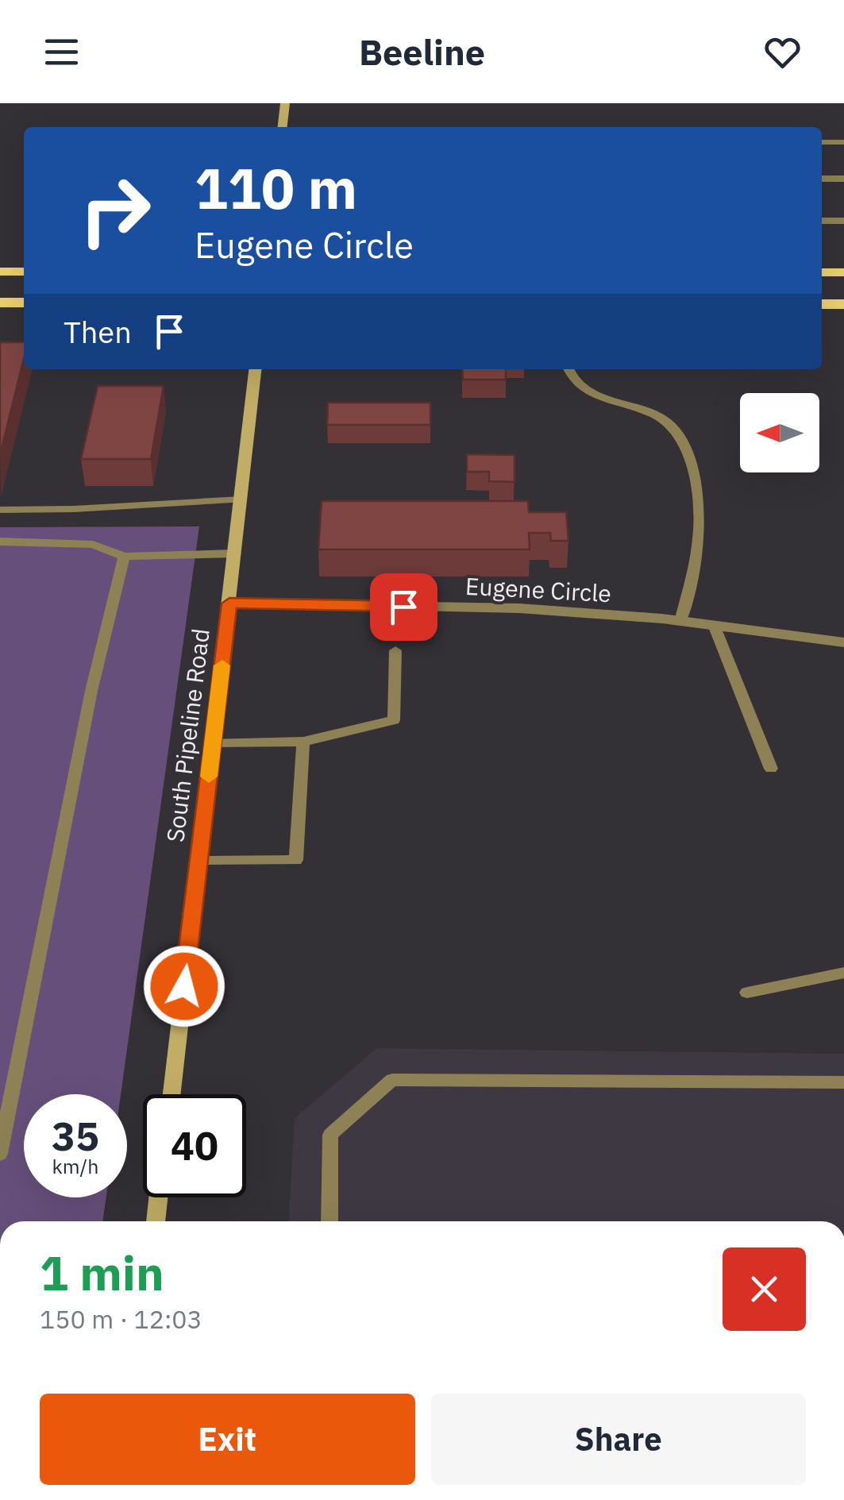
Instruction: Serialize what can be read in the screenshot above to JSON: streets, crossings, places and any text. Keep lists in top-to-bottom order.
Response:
{
  "streets": {
    "street": ["Eugene Circle", "South Pipeline Road"]
  },
  "crossings": [
    ["Eugene Circle", "South Pipeline Road"]
  ],
  "north": "left",
  "page": {
    "header": "Beeline",
    "turn": ["110 m", "Eugene Circle"],
    "then": "Then",
    "speed": "35 km/h",
    "limit": "40",
    "heading": ["1 min", "150 m · 12:03"],
    "buttons": ["Exit", "Share"]
  }
}
